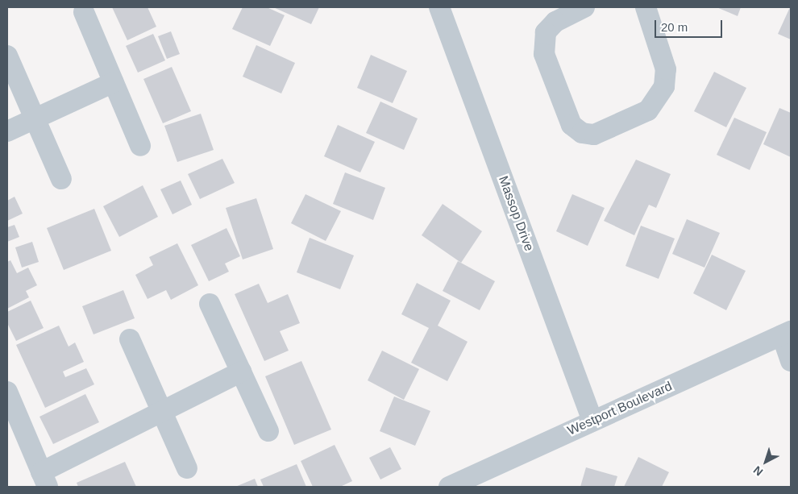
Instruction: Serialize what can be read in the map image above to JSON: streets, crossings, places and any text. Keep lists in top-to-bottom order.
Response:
{
  "streets": {
    "street": ["Massop Drive", "Westport Boulevard"]
  },
  "crossings": [
    ["Massop Drive", "Westport Boulevard"]
  ],
  "scale_bar": "20 m",
  "north": "bottom left"
}
